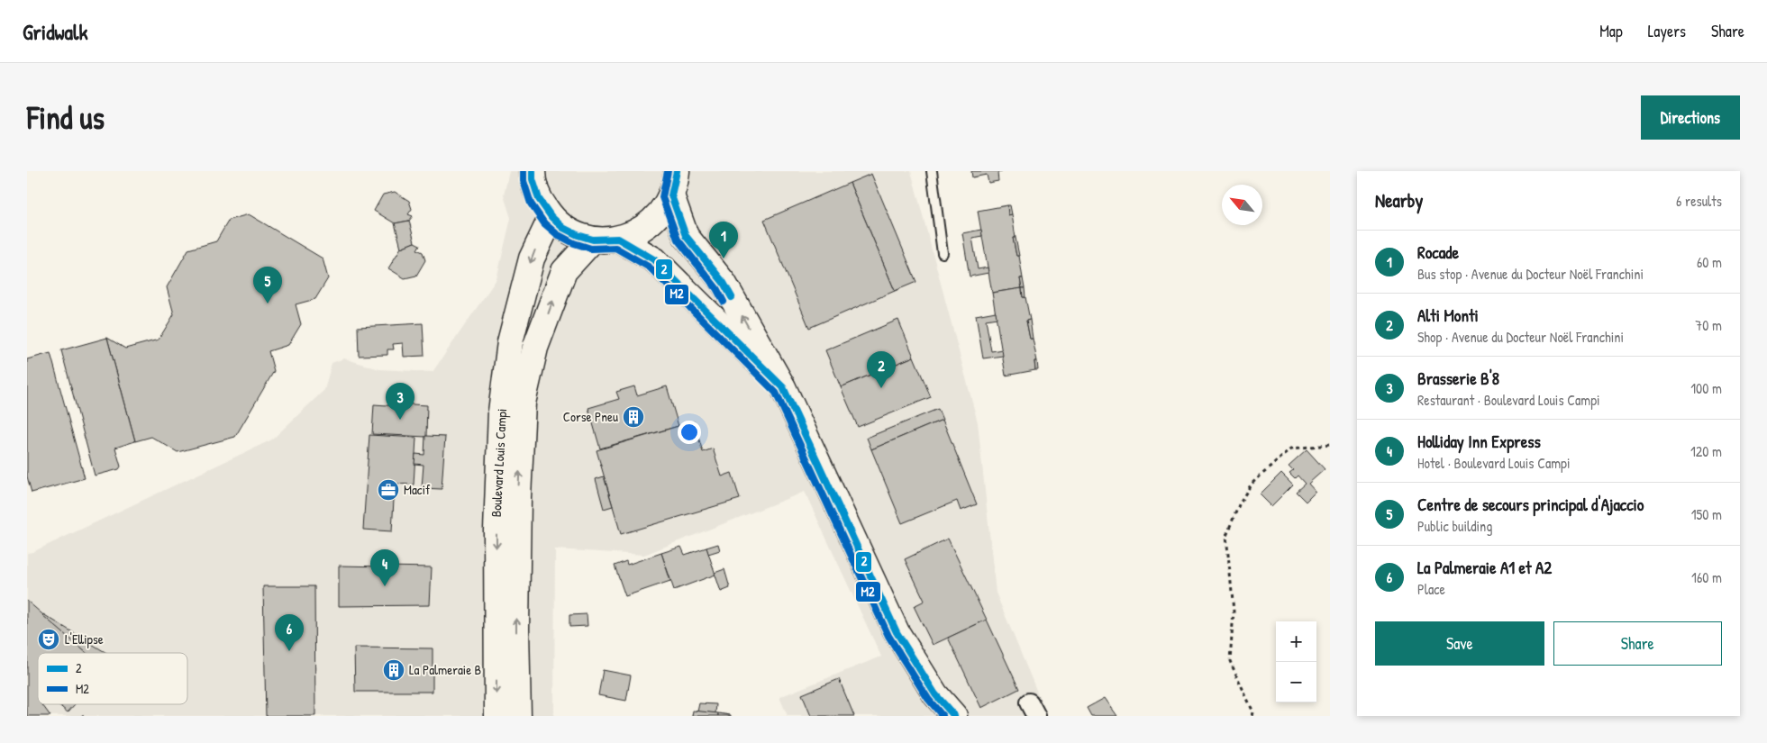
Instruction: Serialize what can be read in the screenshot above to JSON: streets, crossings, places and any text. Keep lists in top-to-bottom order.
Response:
{
  "streets": {
    "main road": ["Boulevard Louis Campi"]
  },
  "places": {
    "building": ["Corse Pneu", "La Palmeraie B"],
    "office": ["Macif"],
    "theatre": ["L'Ellipse"]
  },
  "lines": ["transit line 2", "transit line M2"],
  "legend": ["2", "M2"],
  "north": "top left",
  "page": {
    "header": "Gridwalk",
    "nav": ["Map", "Layers", "Share"],
    "buttons": [
      "Directions",
      ["Save", "Share"]
    ],
    "title": "Find us",
    "heading": ["Nearby", "6 results"],
    "pins": [
      "1",
      "5",
      "2",
      "3",
      "4",
      "6"
    ],
    "list": [
      {
        "mark": "1",
        "name": "Rocade",
        "note": "Bus stop · Avenue du Docteur Noël Franchini",
        "value": "60 m"
      },
      {
        "mark": "2",
        "name": "Alti Monti",
        "note": "Shop · Avenue du Docteur Noël Franchini",
        "value": "70 m"
      },
      {
        "mark": "3",
        "name": "Brasserie B'8",
        "note": "Restaurant · Boulevard Louis Campi",
        "value": "100 m"
      },
      {
        "mark": "4",
        "name": "Holliday Inn Express",
        "note": "Hotel · Boulevard Louis Campi",
        "value": "120 m"
      },
      {
        "mark": "5",
        "name": "Centre de secours principal d'Ajaccio",
        "note": "Public building",
        "value": "150 m"
      },
      {
        "mark": "6",
        "name": "La Palmeraie A1 et A2",
        "note": "Place",
        "value": "160 m"
      }
    ],
    "map_buttons": ["+", "−"]
  }
}
